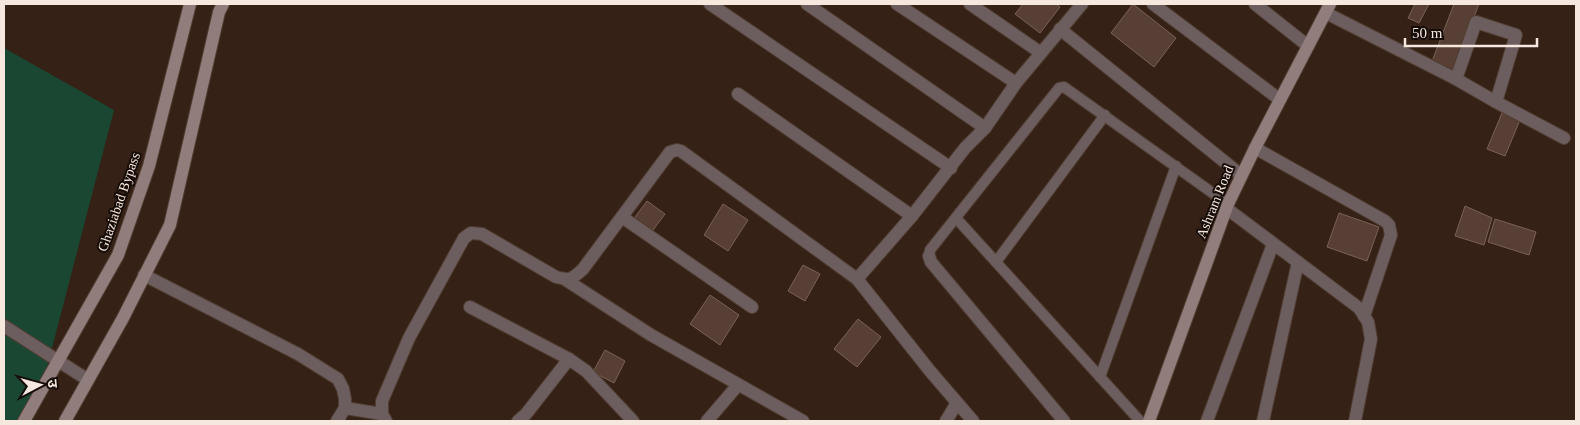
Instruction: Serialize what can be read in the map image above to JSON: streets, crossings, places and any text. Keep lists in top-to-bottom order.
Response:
{
  "streets": {
    "main road": ["Ghaziabad Bypass", "Ashram Road"]
  },
  "scale_bar": "50 m",
  "north": "right"
}
